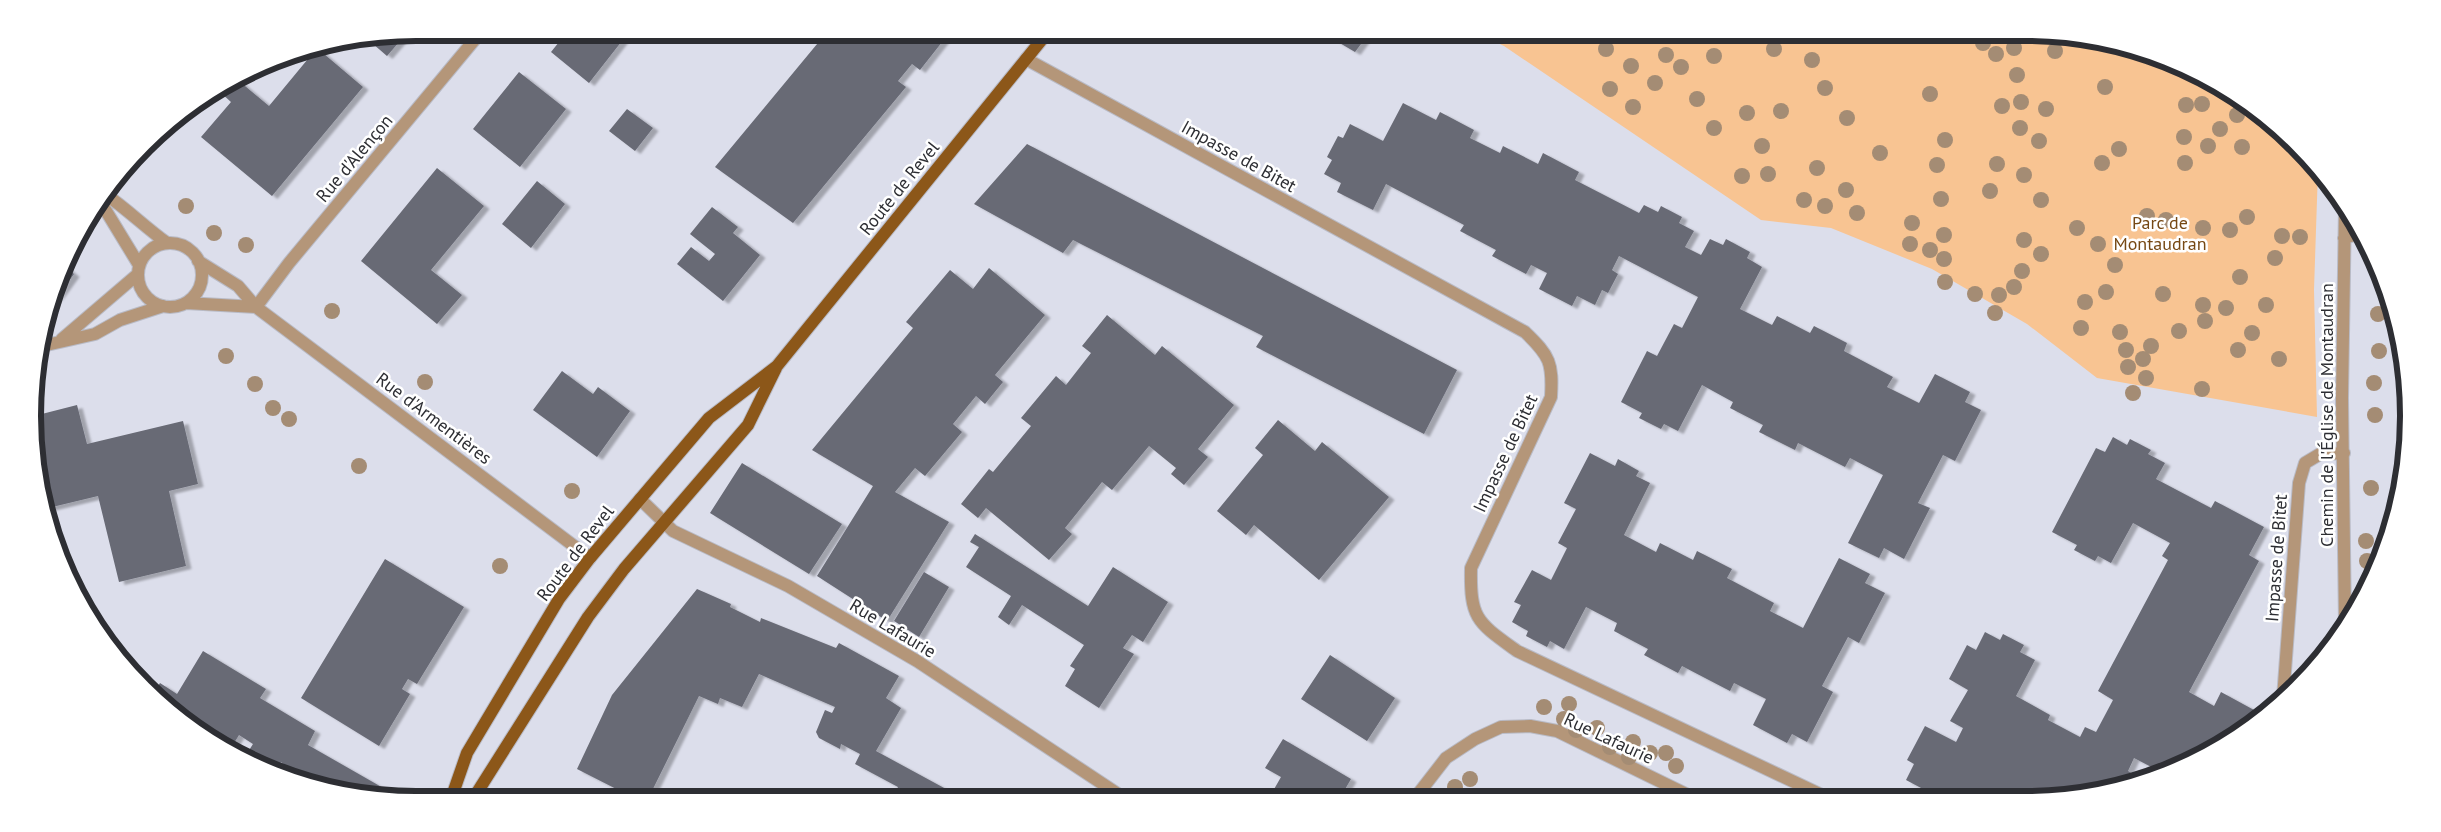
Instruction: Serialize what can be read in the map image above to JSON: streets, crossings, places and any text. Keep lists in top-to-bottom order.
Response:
{
  "streets": {
    "main road": ["Route de Revel"],
    "street": [
      "Impasse de Bitet",
      "Rue d'Alençon",
      "Chemin de l'Église de Montaudran",
      "Rue d'Armentières",
      "Rue Lafaurie"
    ]
  },
  "crossings": [
    ["Impasse de Bitet", "Route de Revel"],
    ["Impasse de Bitet", "Chemin de l'Église de Montaudran"],
    ["Rue d'Alençon", "Rue d'Armentières"],
    ["Route de Revel", "Rue d'Armentières"],
    ["Route de Revel", "Rue Lafaurie"]
  ],
  "parks": ["Parc de Montaudran"]
}
